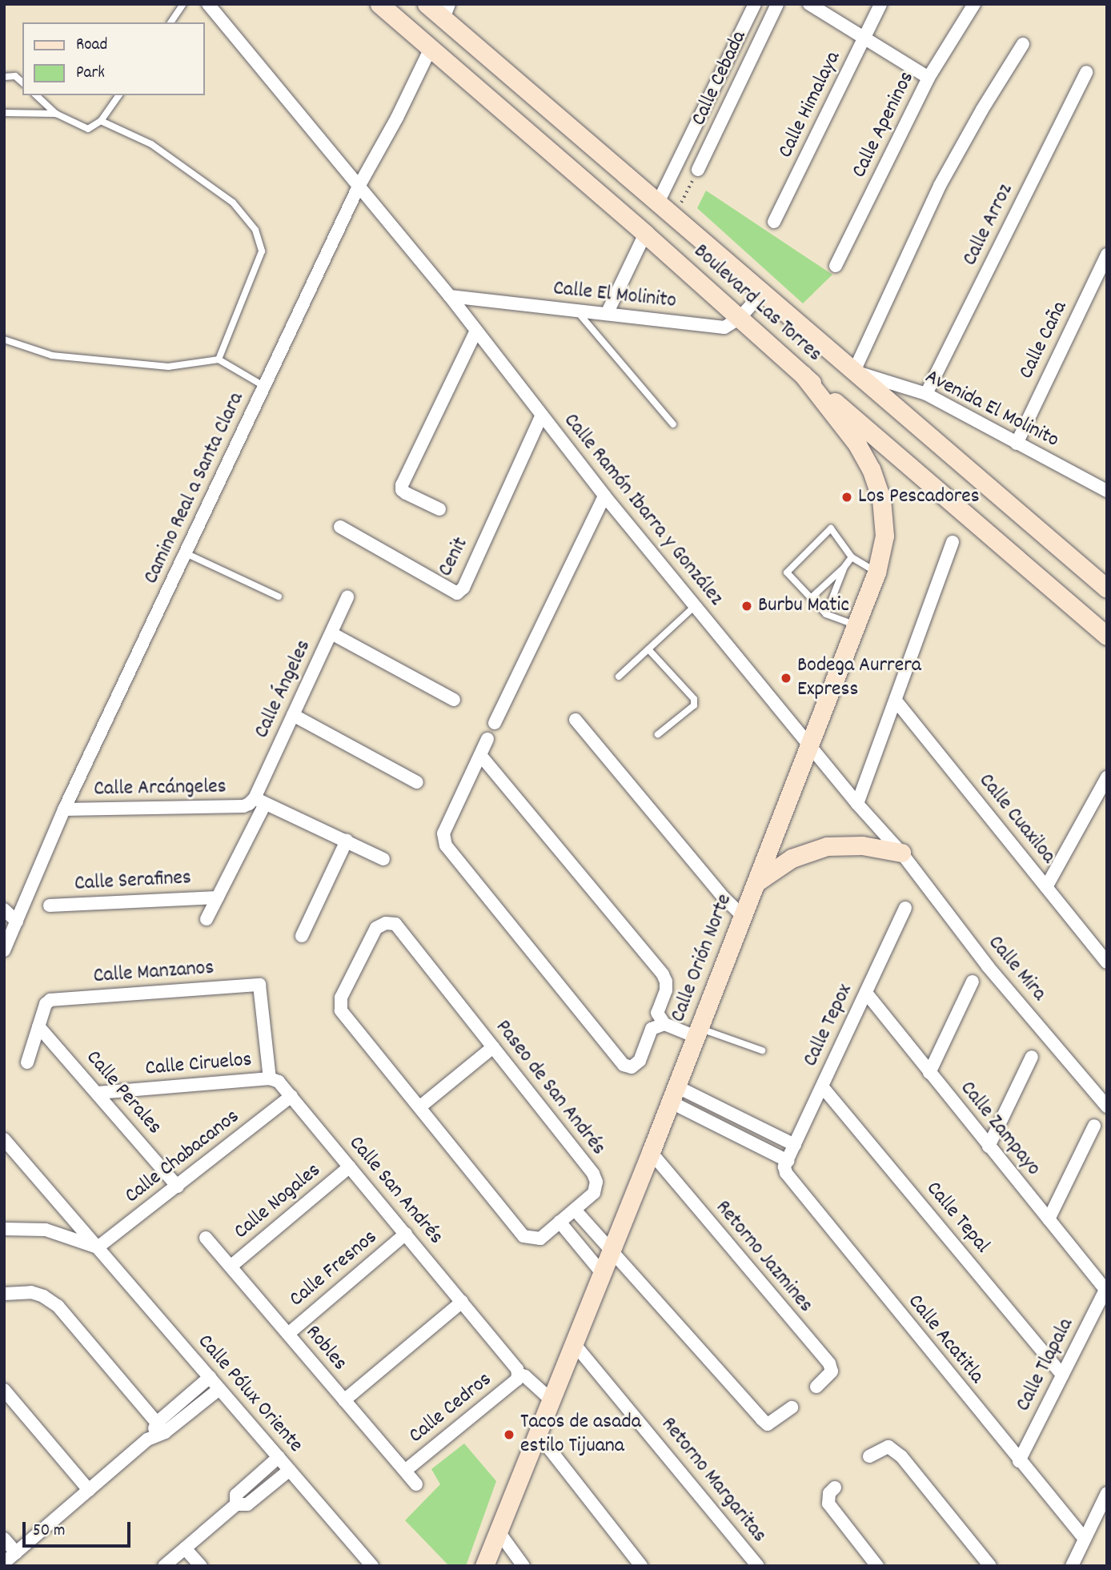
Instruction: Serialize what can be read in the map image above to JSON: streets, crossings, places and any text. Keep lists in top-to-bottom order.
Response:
{
  "streets": {
    "main road": ["Boulevard Las Torres", "Calle Orión Norte"],
    "street": [
      "Calle Cebada",
      "Calle Himalaya",
      "Calle Apeninos",
      "Calle Arroz",
      "Calle El Molinito",
      "Calle Caña",
      "Avenida El Molinito",
      "Camino Real a Santa Clara",
      "Calle Ramón Ibarra y González",
      "Cenit",
      "Calle Ángeles",
      "Calle Arcángeles",
      "Calle Cuaxiloa",
      "Calle Serafines",
      "Calle Mira",
      "Calle Manzanos",
      "Calle Tepox",
      "Calle Ciruelos",
      "Paseo de San Andrés",
      "Calle Perales",
      "Calle Zampayo",
      "Calle Chabacanos",
      "Calle San Andrés",
      "Calle Nogales",
      "Calle Tepal",
      "Retorno Jazmines",
      "Calle Fresnos",
      "Calle Acatitla",
      "Robles",
      "Calle Tlapala",
      "Calle Pólux Oriente",
      "Calle Cedros",
      "Retorno Margaritas"
    ]
  },
  "crossings": [
    ["Calle Arroz", "Avenida El Molinito"],
    ["Calle El Molinito", "Boulevard Las Torres"],
    ["Calle El Molinito", "Calle Ramón Ibarra y González"],
    ["Boulevard Las Torres", "Avenida El Molinito"],
    ["Boulevard Las Torres", "Camino Real a Santa Clara"],
    ["Boulevard Las Torres", "Calle Orión Norte"],
    ["Calle Caña", "Avenida El Molinito"],
    ["Camino Real a Santa Clara", "Calle Ramón Ibarra y González"],
    ["Camino Real a Santa Clara", "Calle Arcángeles"],
    ["Calle Ramón Ibarra y González", "Cenit"],
    ["Calle Ramón Ibarra y González", "Calle Orión Norte"],
    ["Calle Ramón Ibarra y González", "Calle Mira"],
    ["Calle Ángeles", "Calle Arcángeles"],
    ["Calle Ángeles", "Calle Serafines"],
    ["Calle Orión Norte", "Calle San Andrés"],
    ["Calle Orión Norte", "Retorno Jazmines"],
    ["Calle Orión Norte", "Retorno Margaritas"],
    ["Calle Manzanos", "Calle Ciruelos"],
    ["Calle Manzanos", "Calle Perales"],
    ["Calle Manzanos", "Calle San Andrés"],
    ["Calle Tepox", "Calle Zampayo"],
    ["Calle Tepox", "Calle Tepal"],
    ["Calle Tepox", "Calle Acatitla"],
    ["Calle Ciruelos", "Calle Perales"],
    ["Calle Ciruelos", "Calle San Andrés"],
    ["Calle Perales", "Calle Chabacanos"],
    ["Calle Zampayo", "Calle Tlapala"],
    ["Calle Chabacanos", "Calle San Andrés"],
    ["Calle Chabacanos", "Calle Pólux Oriente"],
    ["Calle San Andrés", "Calle Nogales"],
    ["Calle San Andrés", "Calle Fresnos"],
    ["Calle San Andrés", "Calle Cedros"],
    ["Calle Nogales", "Robles"],
    ["Calle Tepal", "Calle Tlapala"],
    ["Calle Fresnos", "Robles"],
    ["Calle Acatitla", "Calle Tlapala"],
    ["Robles", "Calle Cedros"]
  ],
  "places": [
    "Los Pescadores",
    "Burbu Matic",
    "Bodega Aurrera Express",
    "Tacos de asada estilo Tijuana"
  ],
  "legend": ["Road", "Park"],
  "scale_bar": "50 m"
}
